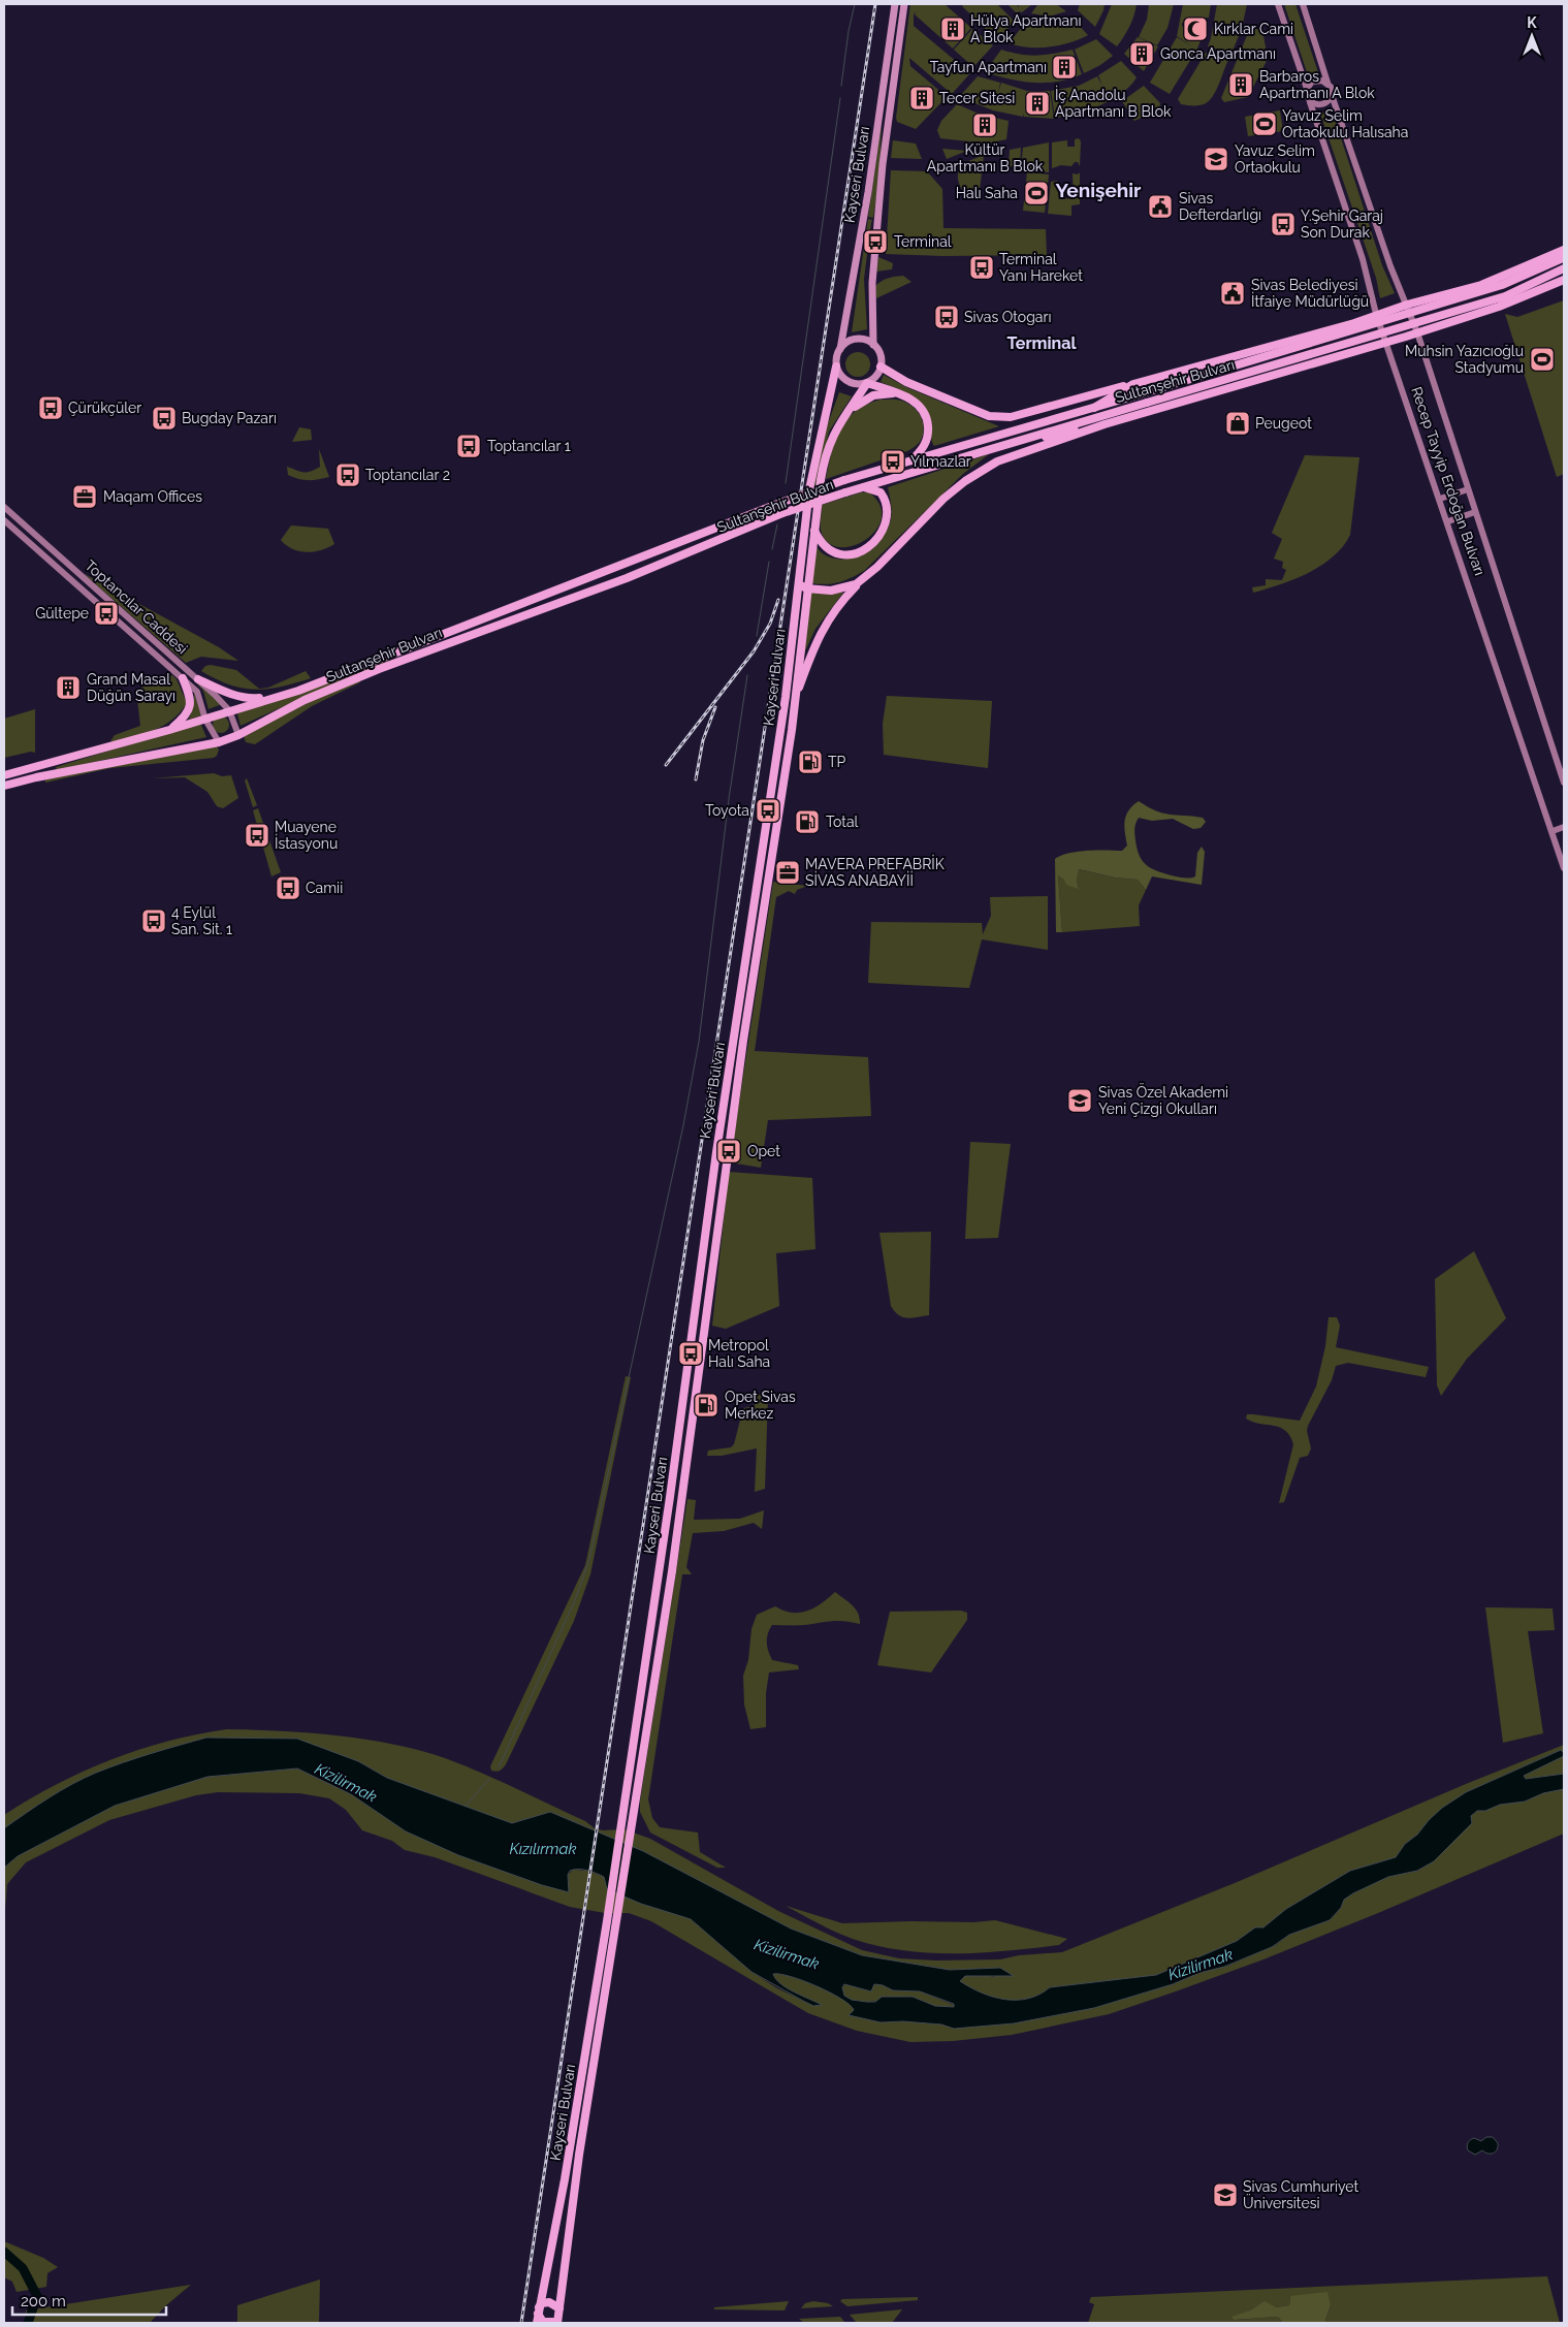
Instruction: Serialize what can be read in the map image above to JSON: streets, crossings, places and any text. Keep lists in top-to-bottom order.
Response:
{
  "streets": {
    "highway": ["Kayseri Bulvarı", "Sultanşehir Bulvarı"],
    "street": ["Recep Tayyip Erdoğan Bulvarı", "Toptancılar Caddesi"]
  },
  "crossings": [
    ["Sultanşehir Bulvarı", "Toptancılar Caddesi"]
  ],
  "districts": ["Yenişehir", "Terminal"],
  "water": ["Kizilirmak", "Kızılırmak"],
  "places": {
    "building": [
      "Hülya Apartmanı A Blok",
      "Gonca Apartmanı",
      "Tayfun Apartmanı",
      "Barbaros Apartmanı A Blok",
      "Tecer Sitesi",
      "İç Anadolu Apartmanı B Blok",
      "Kültür Apartmanı B Blok",
      "Grand Masal Düğün Sarayı"
    ],
    "mosque": ["Kırklar Cami"],
    "sports": ["Yavuz Selim Ortaokulu Halısaha", "Halı Saha", "Muhsin Yazıcıoğlu Stadyumu"],
    "school or university": ["Yavuz Selim Ortaokulu", "Sivas Özel Akademi Yeni Çizgi Okulları", "Sivas Cumhuriyet Üniversitesi"],
    "public building": ["Sivas Defterdarlığı", "Sivas Belediyesi İtfaiye Müdürlüğü"],
    "bus stop": [
      "Y.Şehir Garaj Son Durak",
      "Terminal",
      "Terminal Yanı Hareket",
      "Sivas Otogarı",
      "Çürükçüler",
      "Bugday Pazarı",
      "Toptancılar 1",
      "Yılmazlar",
      "Toptancılar 2",
      "Gültepe",
      "Toyota",
      "Muayene İstasyonu",
      "Camii",
      "4 Eylül San. Sit. 1",
      "Opet",
      "Metropol Halı Saha"
    ],
    "shop": ["Peugeot"],
    "office": ["Maqam Offices", "MAVERA PREFABRİK SİVAS ANABAYİİ"],
    "fuel station": ["TP", "Total", "Opet Sivas Merkez"]
  },
  "scale_bar": "200 m",
  "north": "top"
}
